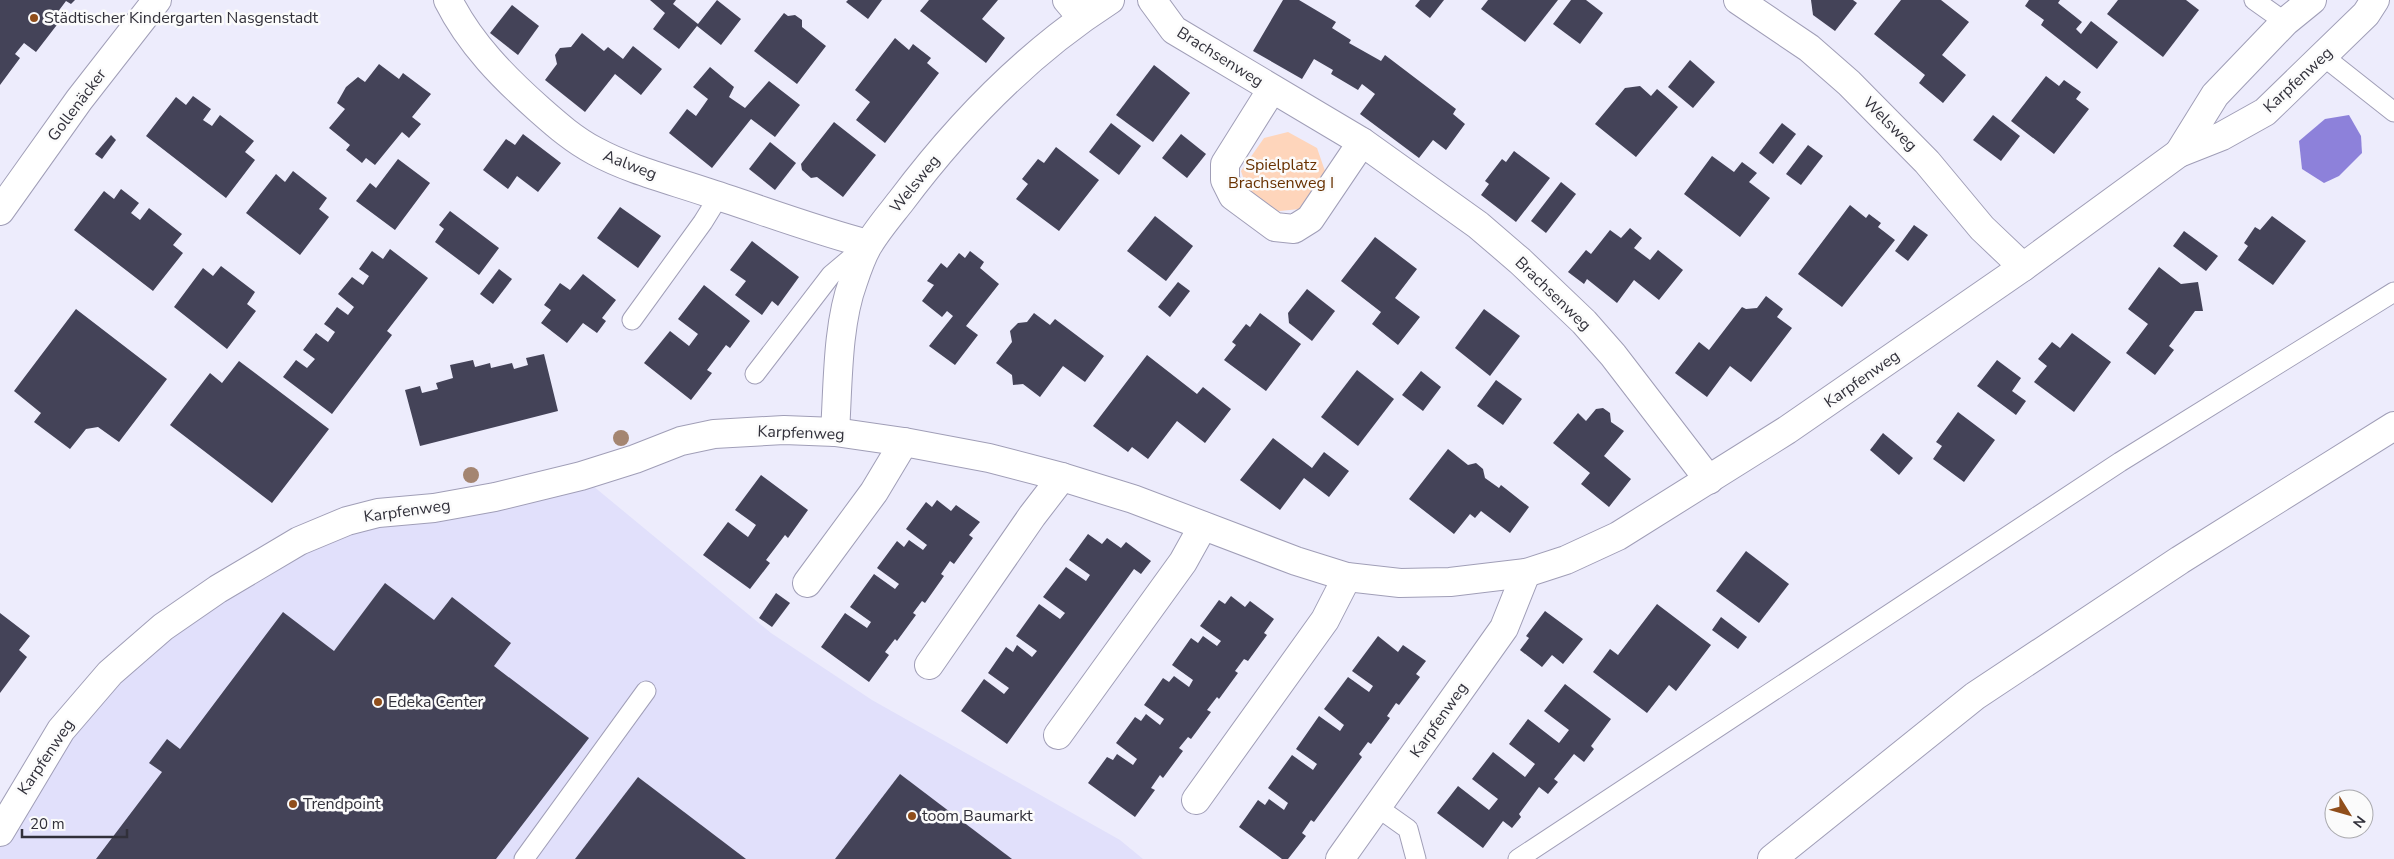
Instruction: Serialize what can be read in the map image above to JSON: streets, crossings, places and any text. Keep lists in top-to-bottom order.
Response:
{
  "streets": {
    "street": [
      "Brachsenweg",
      "Karpfenweg",
      "Gollenäcker",
      "Welsweg",
      "Aalweg"
    ]
  },
  "crossings": [
    ["Brachsenweg", "Karpfenweg"],
    ["Karpfenweg", "Welsweg"],
    ["Welsweg", "Aalweg"]
  ],
  "parks": ["Spielplatz Brachsenweg I"],
  "places": [
    "Städtischer Kindergarten Nasgenstadt",
    "Edeka Center",
    "Trendpoint",
    "toom Baumarkt"
  ],
  "scale_bar": "20 m",
  "north": "bottom right"
}
